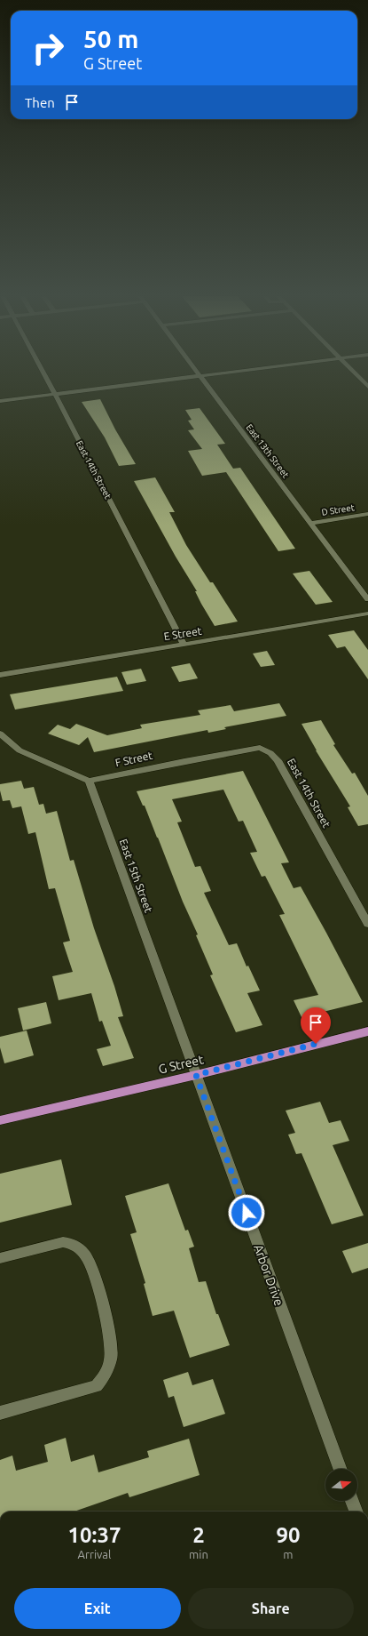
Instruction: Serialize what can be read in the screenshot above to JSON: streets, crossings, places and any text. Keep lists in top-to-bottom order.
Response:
{
  "streets": {
    "main road": ["G Street"],
    "street": [
      "East 13th Street",
      "East 14th Street",
      "D Street",
      "E Street",
      "F Street",
      "East 15th Street",
      "Arbor Drive"
    ]
  },
  "crossings": [
    ["East 13th Street", "D Street"],
    ["East 14th Street", "E Street"],
    ["East 14th Street", "F Street"],
    ["F Street", "East 15th Street"],
    ["East 15th Street", "G Street"],
    ["East 15th Street", "Arbor Drive"],
    ["G Street", "Arbor Drive"]
  ],
  "north": "right",
  "page": {
    "turn": ["50 m", "G Street"],
    "then": "Then",
    "eta": [
      "10:37",
      "Arrival",
      "2",
      "min",
      "90",
      "m"
    ],
    "buttons": ["Exit", "Share"]
  }
}
